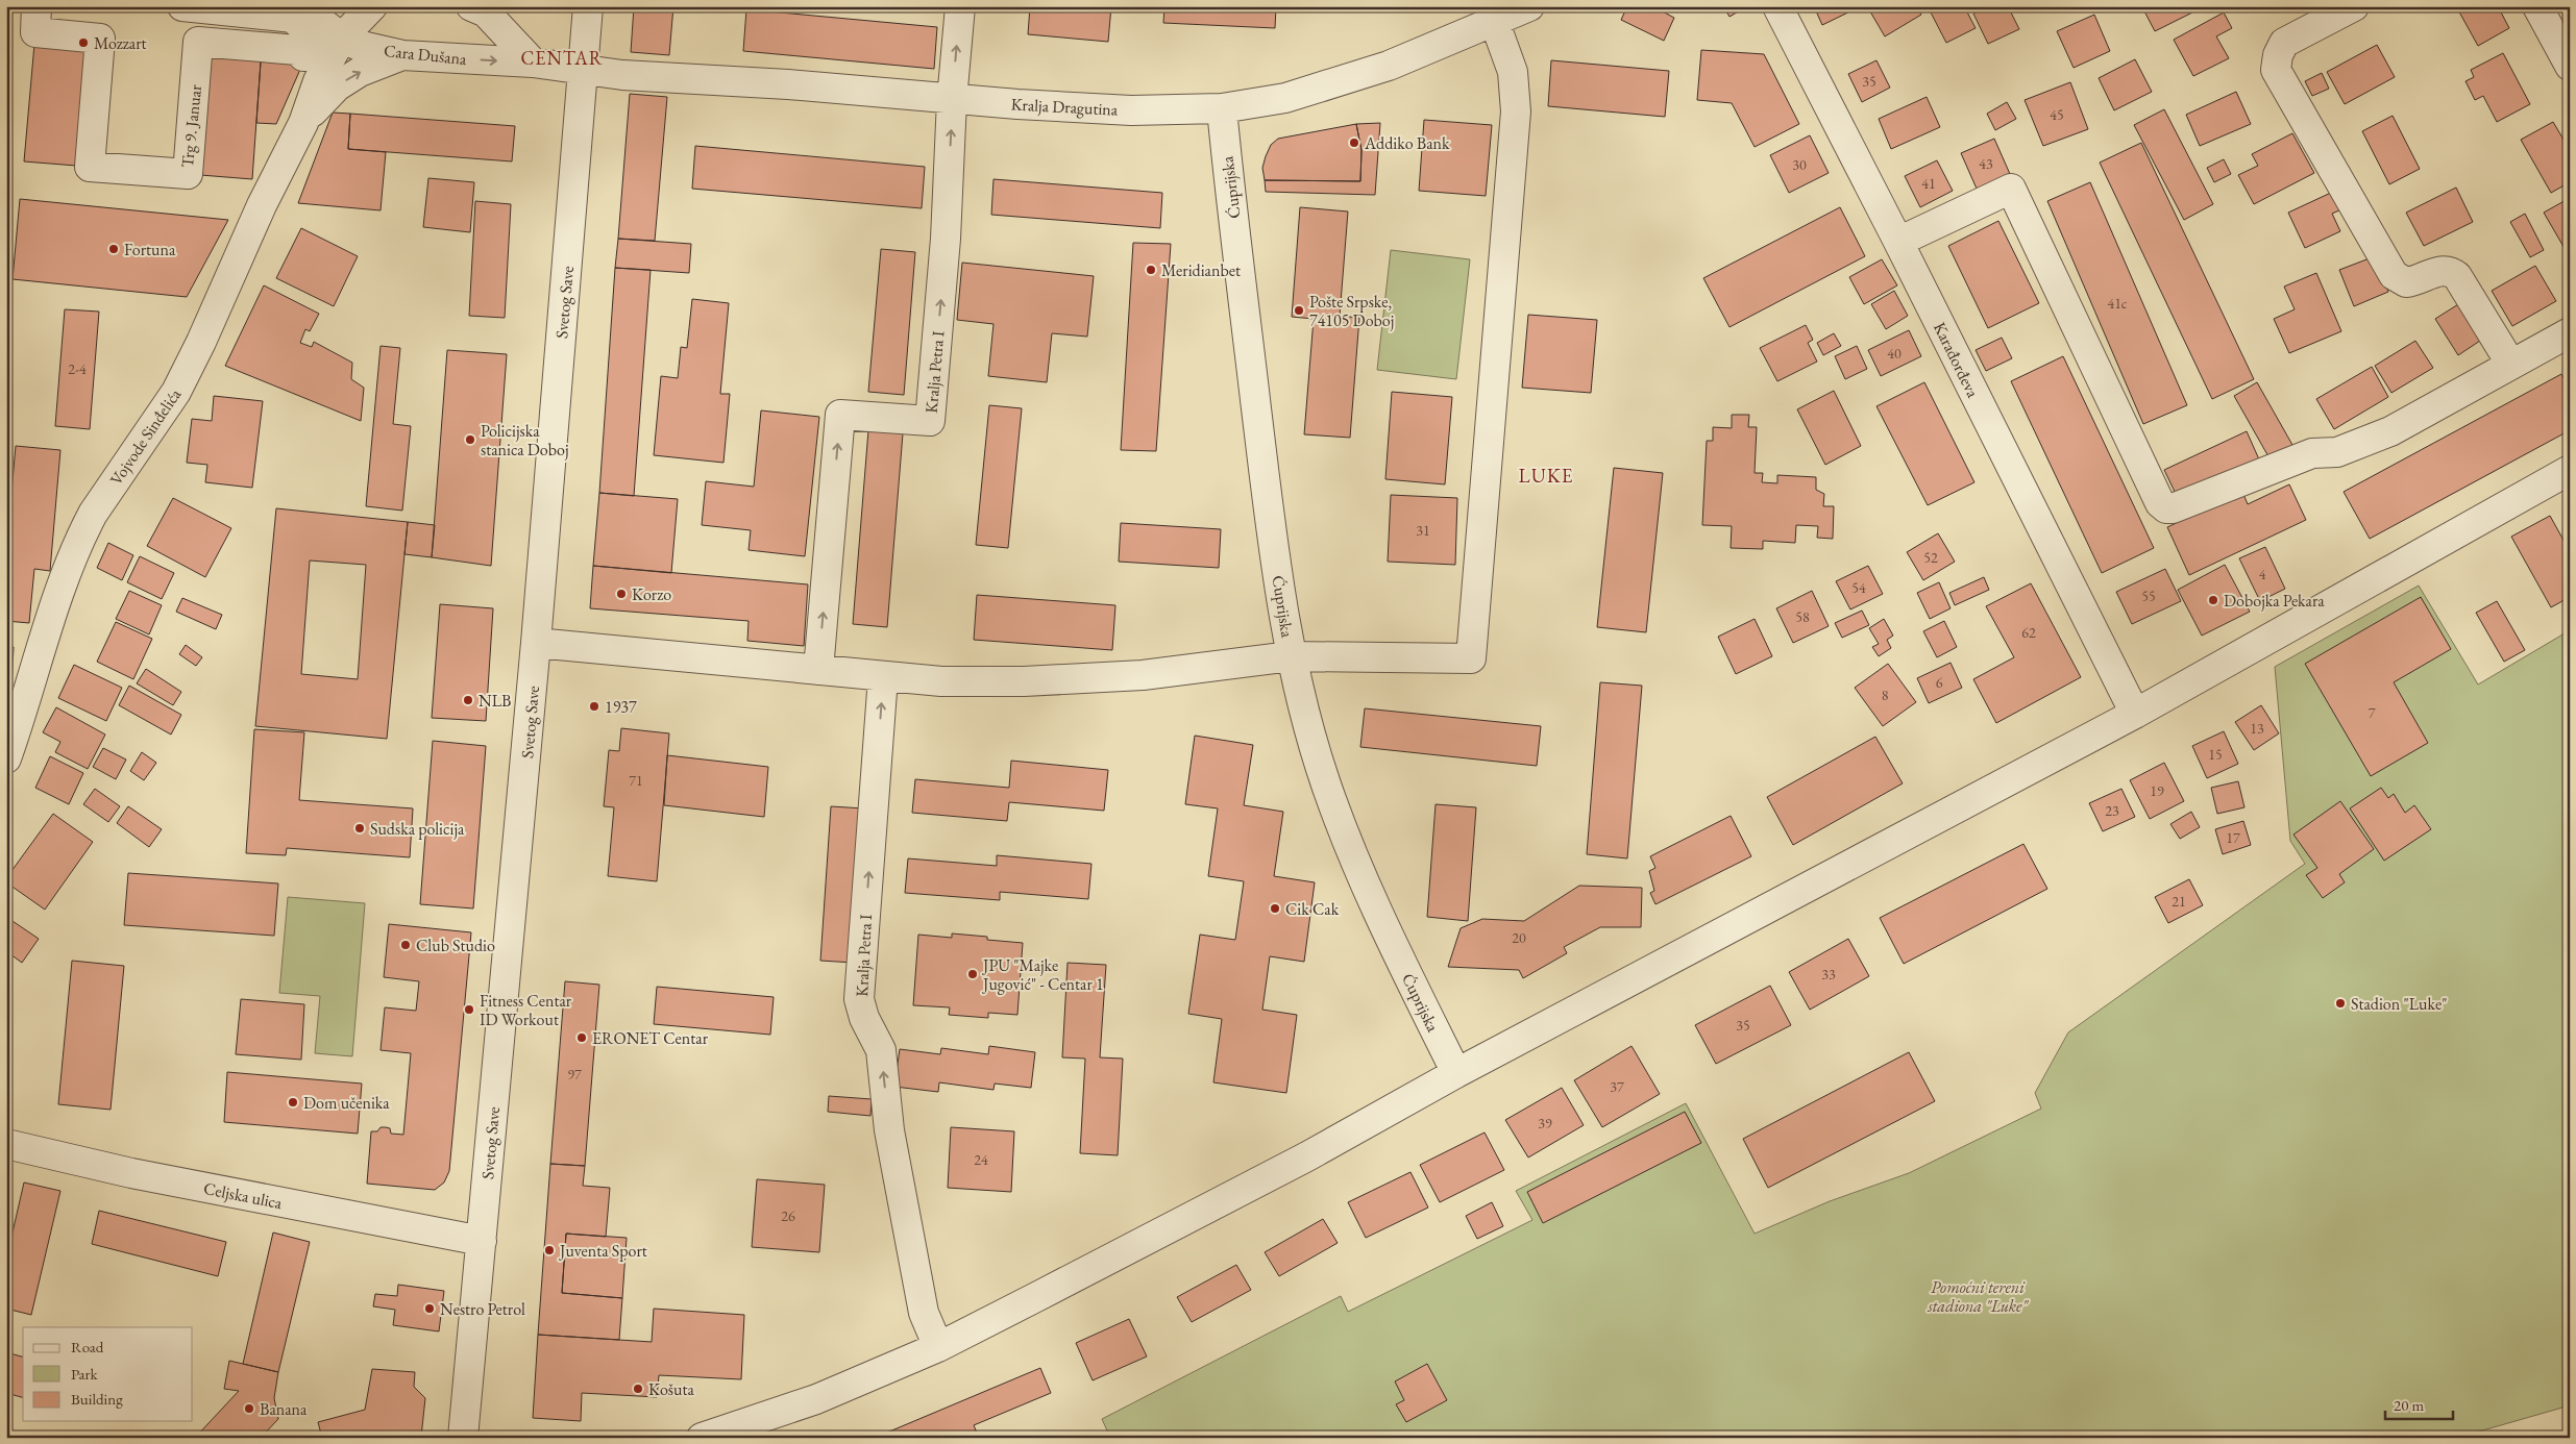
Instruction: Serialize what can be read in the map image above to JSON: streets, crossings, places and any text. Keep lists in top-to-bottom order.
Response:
{
  "streets": {
    "street": [
      "Cara Dušana",
      "Kralja Dragutina",
      "Trg 9. Januar",
      "Ćuprijska",
      "Svetog Save",
      "Karađorđeva",
      "Kralja Petra I",
      "Vojvode Sinđelića",
      "Celjska ulica"
    ]
  },
  "crossings": [
    ["Cara Dušana", "Kralja Dragutina"],
    ["Cara Dušana", "Svetog Save"],
    ["Cara Dušana", "Vojvode Sinđelića"],
    ["Kralja Dragutina", "Ćuprijska"],
    ["Kralja Dragutina", "Svetog Save"],
    ["Kralja Dragutina", "Kralja Petra I"],
    ["Svetog Save", "Celjska ulica"]
  ],
  "one_way": ["Cara Dušana", "Kralja Petra I"],
  "districts": ["CENTAR", "LUKE"],
  "parks": ["Pomoćni tereni stadiona \"Luke\""],
  "places": [
    "Mozzart",
    "Addiko Bank",
    "Fortuna",
    "Meridianbet",
    "Pošte Srpske, 74105 Doboj",
    "Policijska stanica Doboj",
    "Korzo",
    "Dobojka Pekara",
    "NLB",
    "1937",
    "Sudska policija",
    "Cik Cak",
    "Club Studio",
    "JPU \"Majke Jugović\" - Centar 1",
    "Stadion \"Luke\"",
    "Fitness Centar ID Workout",
    "ERONET Centar",
    "Dom učenika",
    "Juventa Sport",
    "Nestro Petrol",
    "Košuta",
    "Banana"
  ],
  "house_numbers": [
    "35",
    "45",
    "43",
    "30",
    "41",
    "41c",
    "40",
    "2-4",
    "31",
    "52",
    "4",
    "54",
    "55",
    "58",
    "62",
    "6",
    "8",
    "7",
    "13",
    "15",
    "71",
    "19",
    "23",
    "17",
    "21",
    "20",
    "33",
    "35",
    "97",
    "37",
    "39",
    "24",
    "26"
  ],
  "legend": ["Road", "Park", "Building"],
  "scale_bar": "20 m"
}
